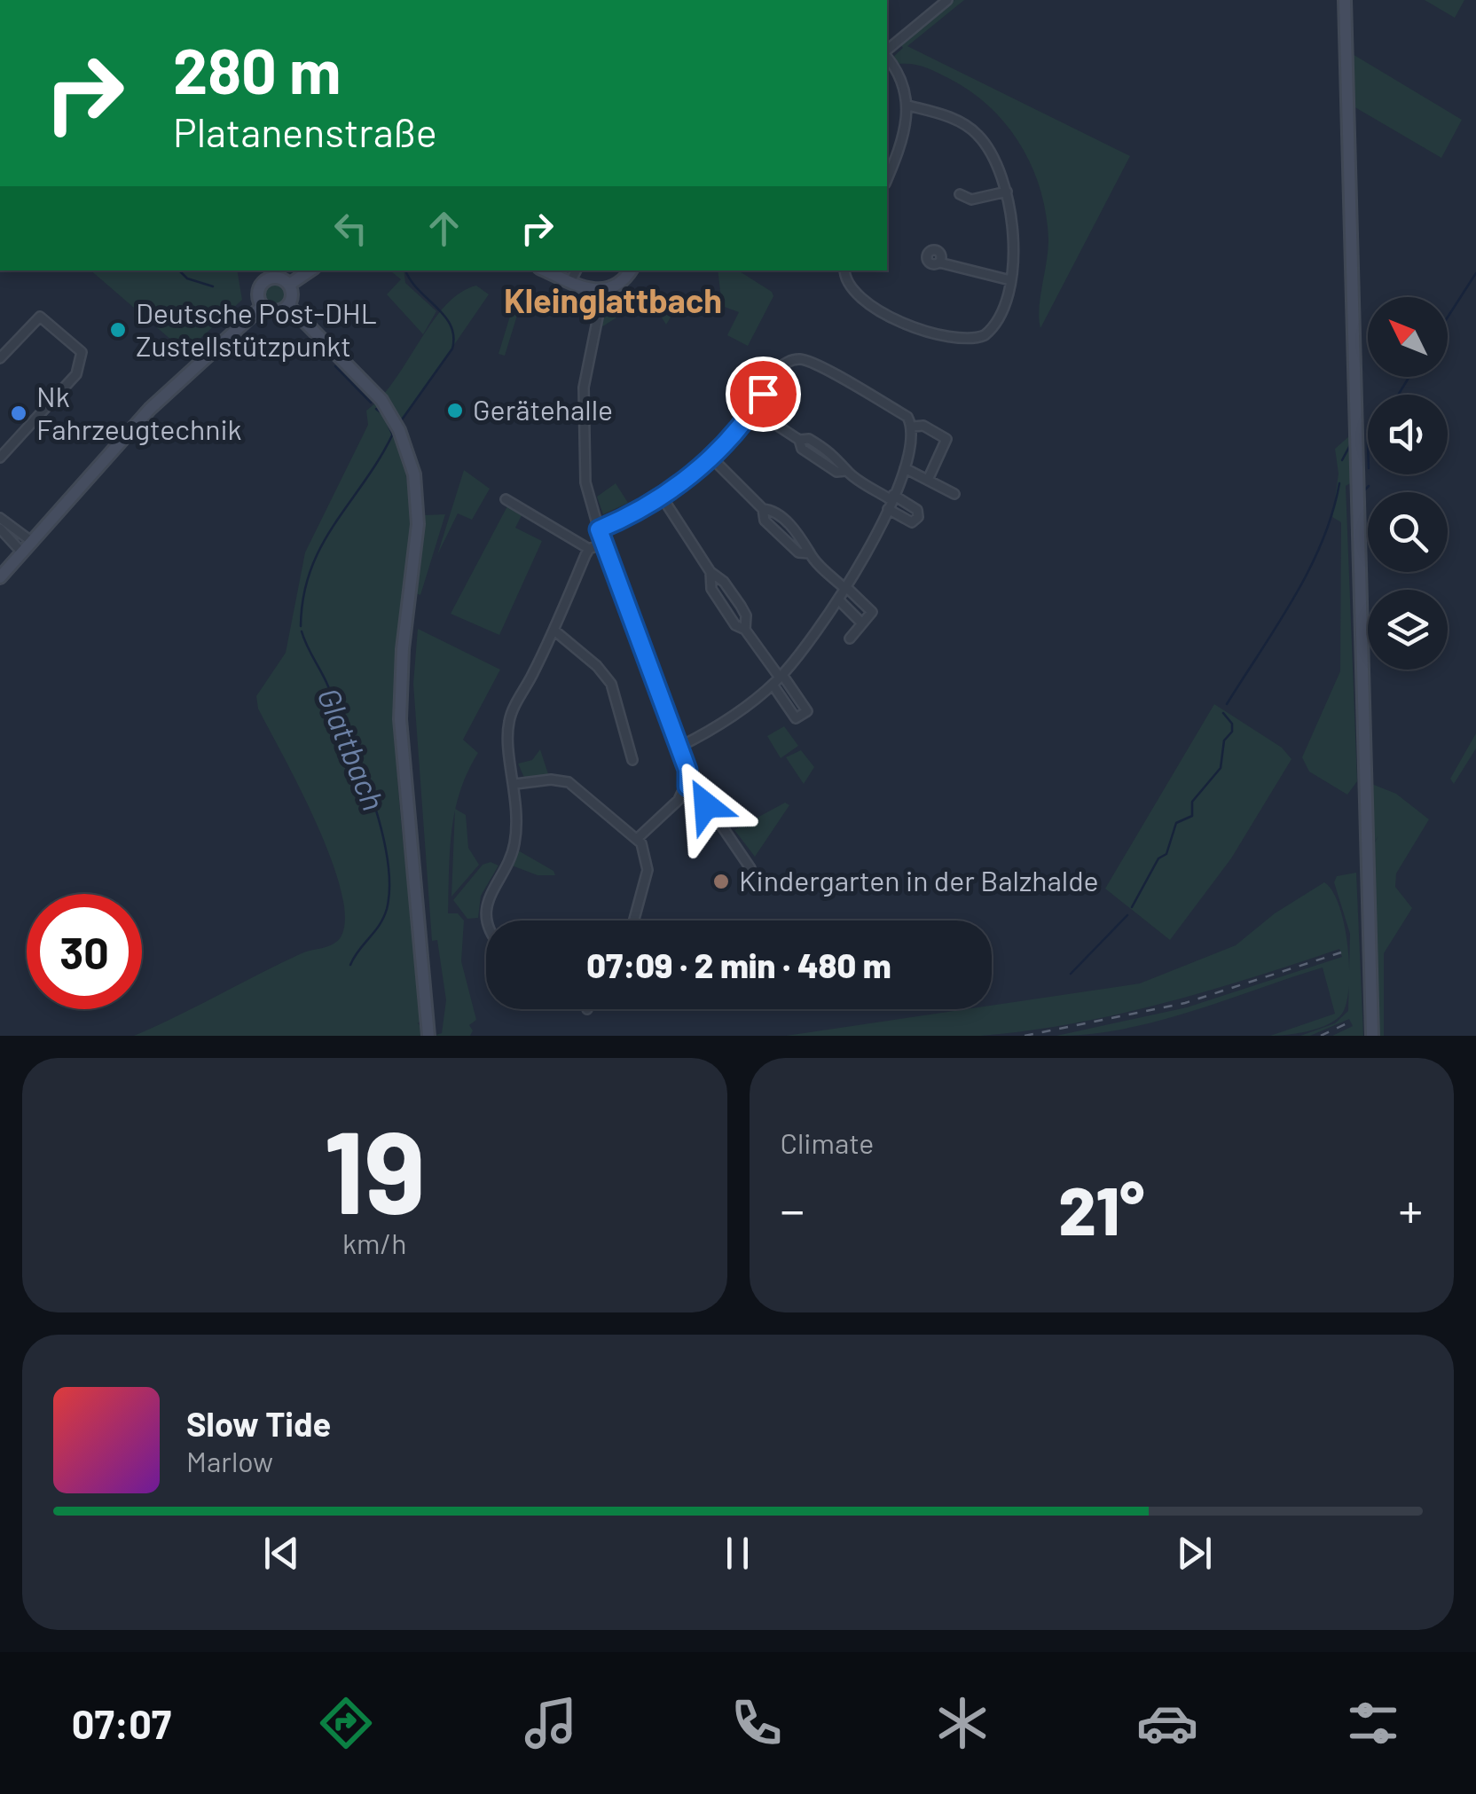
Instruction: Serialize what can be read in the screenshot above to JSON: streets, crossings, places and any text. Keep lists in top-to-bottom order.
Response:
{
  "districts": ["Kleinglattbach"],
  "water": ["Glattbach"],
  "places": [
    "Deutsche Post-DHL Zustellstützpunkt",
    "Gerätehalle",
    "Nk Fahrzeugtechnik",
    "Kindergarten in der Balzhalde"
  ],
  "north": "top left",
  "page": {
    "turn": ["280 m", "Platanenstraße"],
    "limit": "30",
    "trip": "07:09 · 2 min · 480 m",
    "tile": [
      ["19", "km/h"],
      "Climate"
    ],
    "heat": ["−", "21°", "+"],
    "song": ["Slow Tide", "Marlow"],
    "tabs": "07:07"
  }
}
